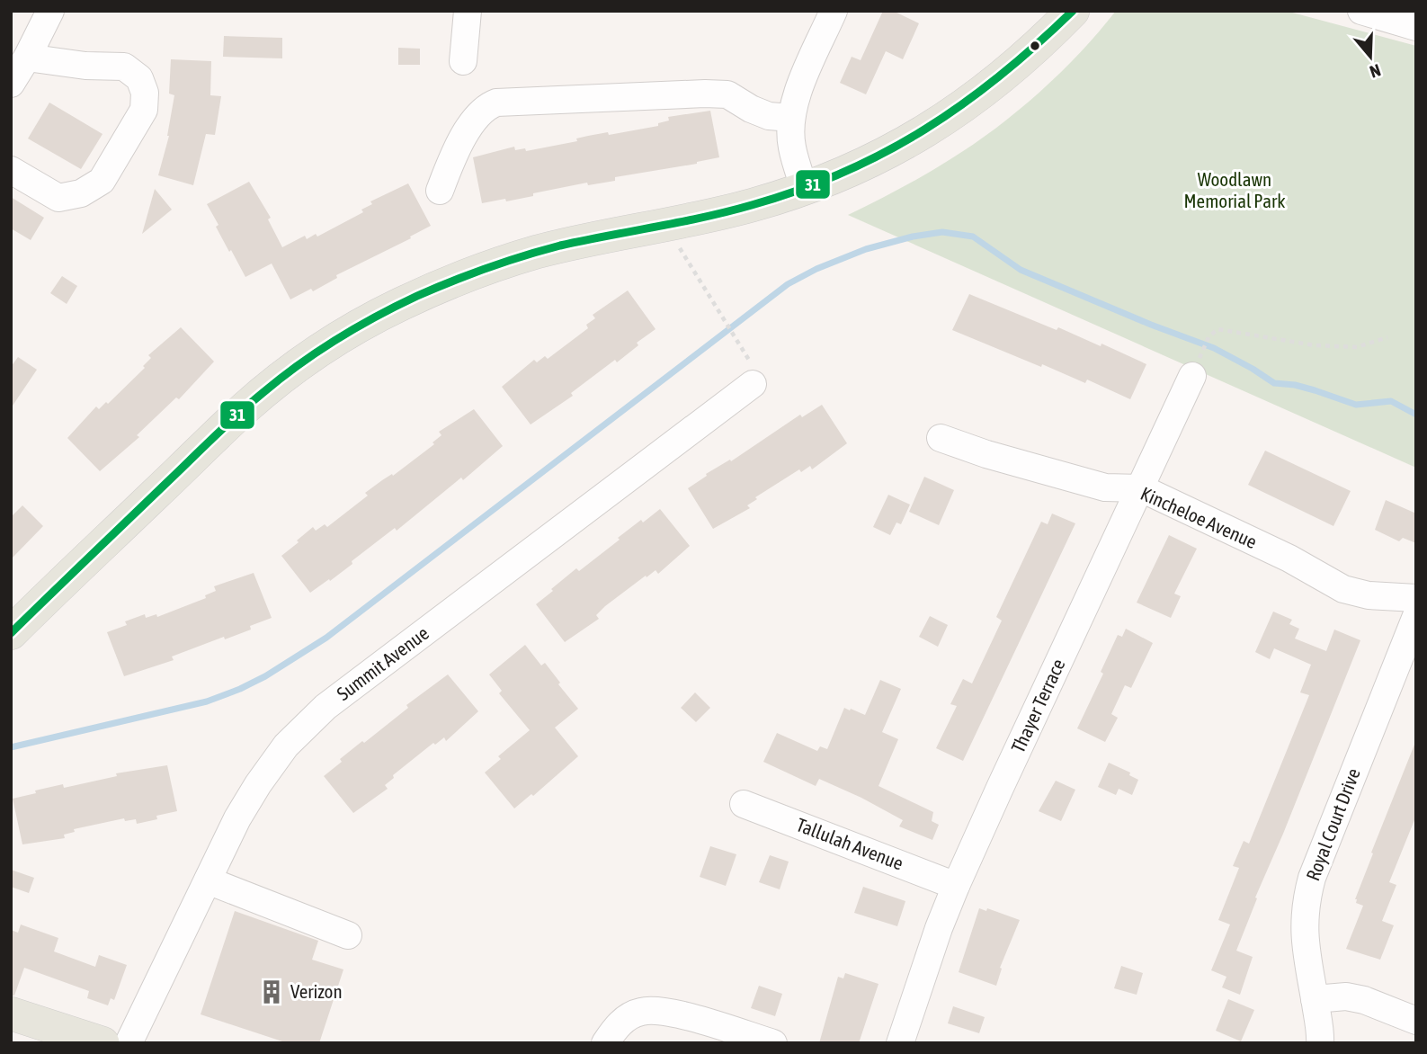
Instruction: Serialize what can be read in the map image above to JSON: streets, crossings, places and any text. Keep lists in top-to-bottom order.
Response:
{
  "streets": {
    "street": [
      "Kincheloe Avenue",
      "Summit Avenue",
      "Thayer Terrace",
      "Royal Court Drive",
      "Tallulah Avenue"
    ]
  },
  "crossings": [
    ["Kincheloe Avenue", "Thayer Terrace"],
    ["Thayer Terrace", "Tallulah Avenue"]
  ],
  "parks": ["Woodlawn Memorial Park"],
  "places": {
    "building": ["Verizon"]
  },
  "lines": ["transit line 31"],
  "north": "bottom"
}
